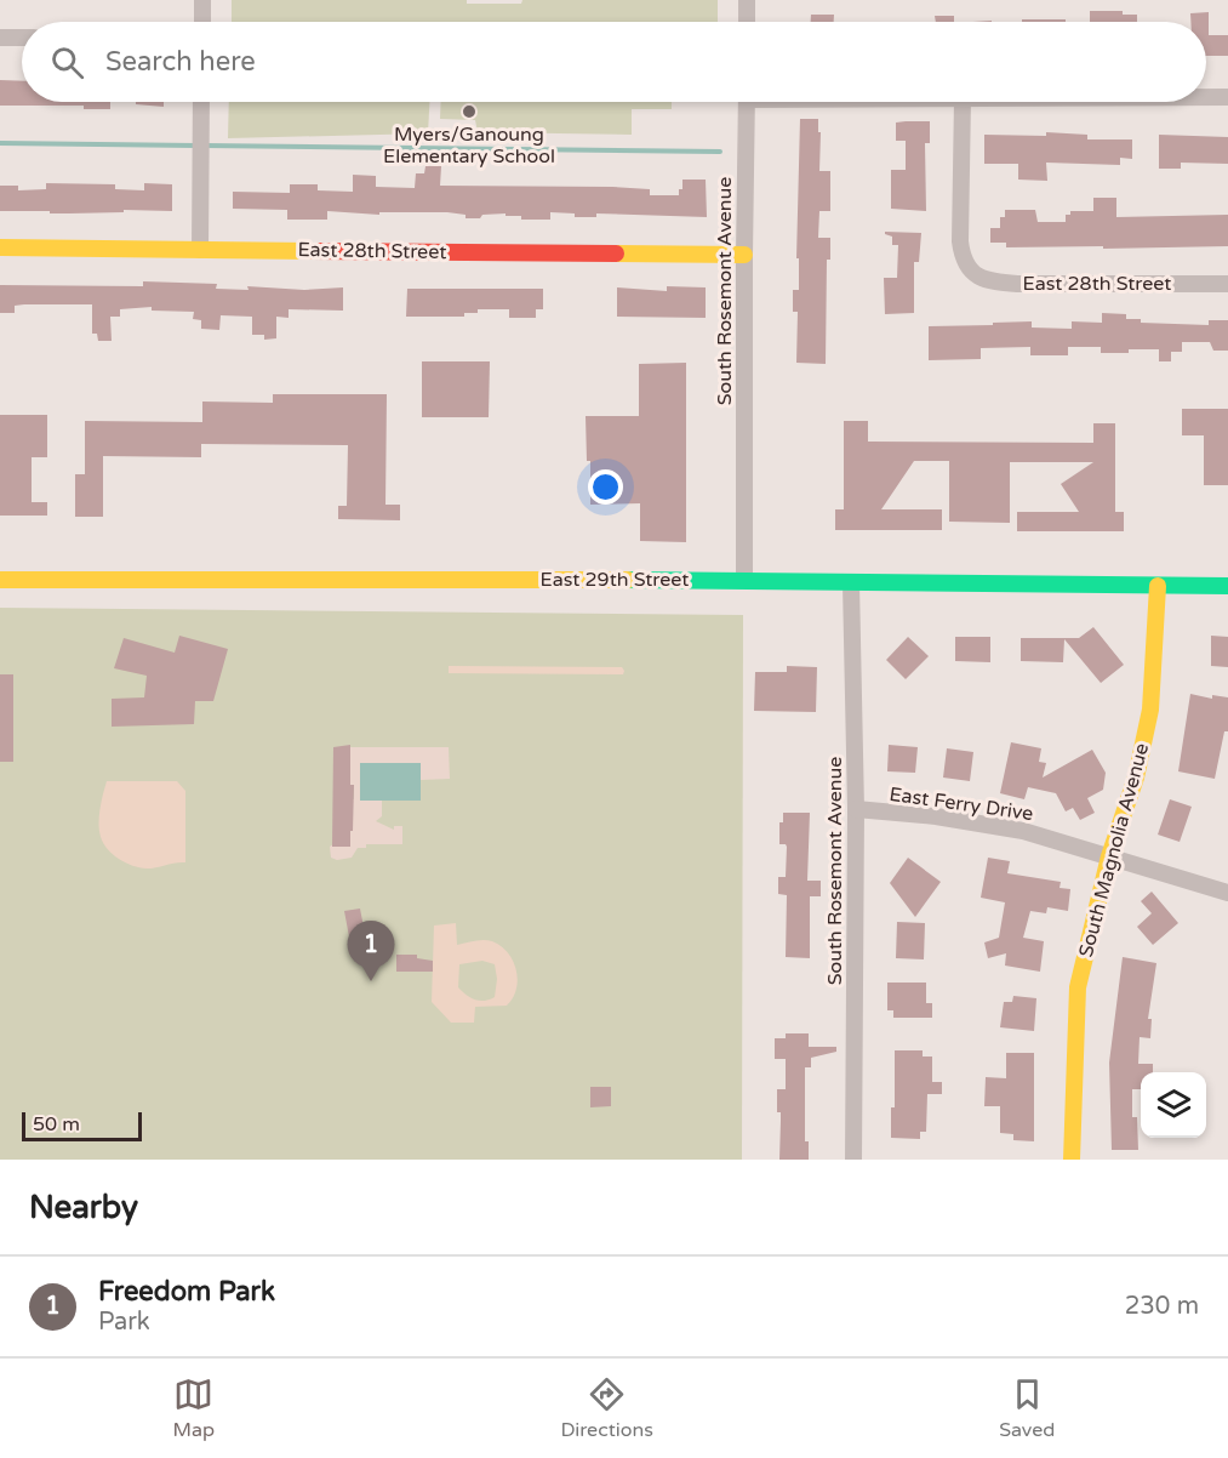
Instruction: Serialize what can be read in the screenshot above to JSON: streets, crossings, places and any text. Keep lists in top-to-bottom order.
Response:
{
  "streets": {
    "street": [
      "East 28th Street",
      "South Rosemont Avenue",
      "East 29th Street",
      "East Ferry Drive",
      "South Magnolia Avenue"
    ]
  },
  "crossings": [
    ["East 28th Street", "South Rosemont Avenue"],
    ["South Rosemont Avenue", "East 29th Street"],
    ["South Rosemont Avenue", "East Ferry Drive"],
    ["East 29th Street", "South Magnolia Avenue"],
    ["East Ferry Drive", "South Magnolia Avenue"]
  ],
  "places": ["Myers/Ganoung Elementary School"],
  "scale_bar": "50 m",
  "page": {
    "search": "Search here",
    "pins": "1",
    "scale": "50 m",
    "heading": "Nearby",
    "list": [
      {
        "mark": "1",
        "name": "Freedom Park",
        "note": "Park",
        "value": "230 m"
      }
    ],
    "nav": ["Map", "Directions", "Saved"]
  }
}
